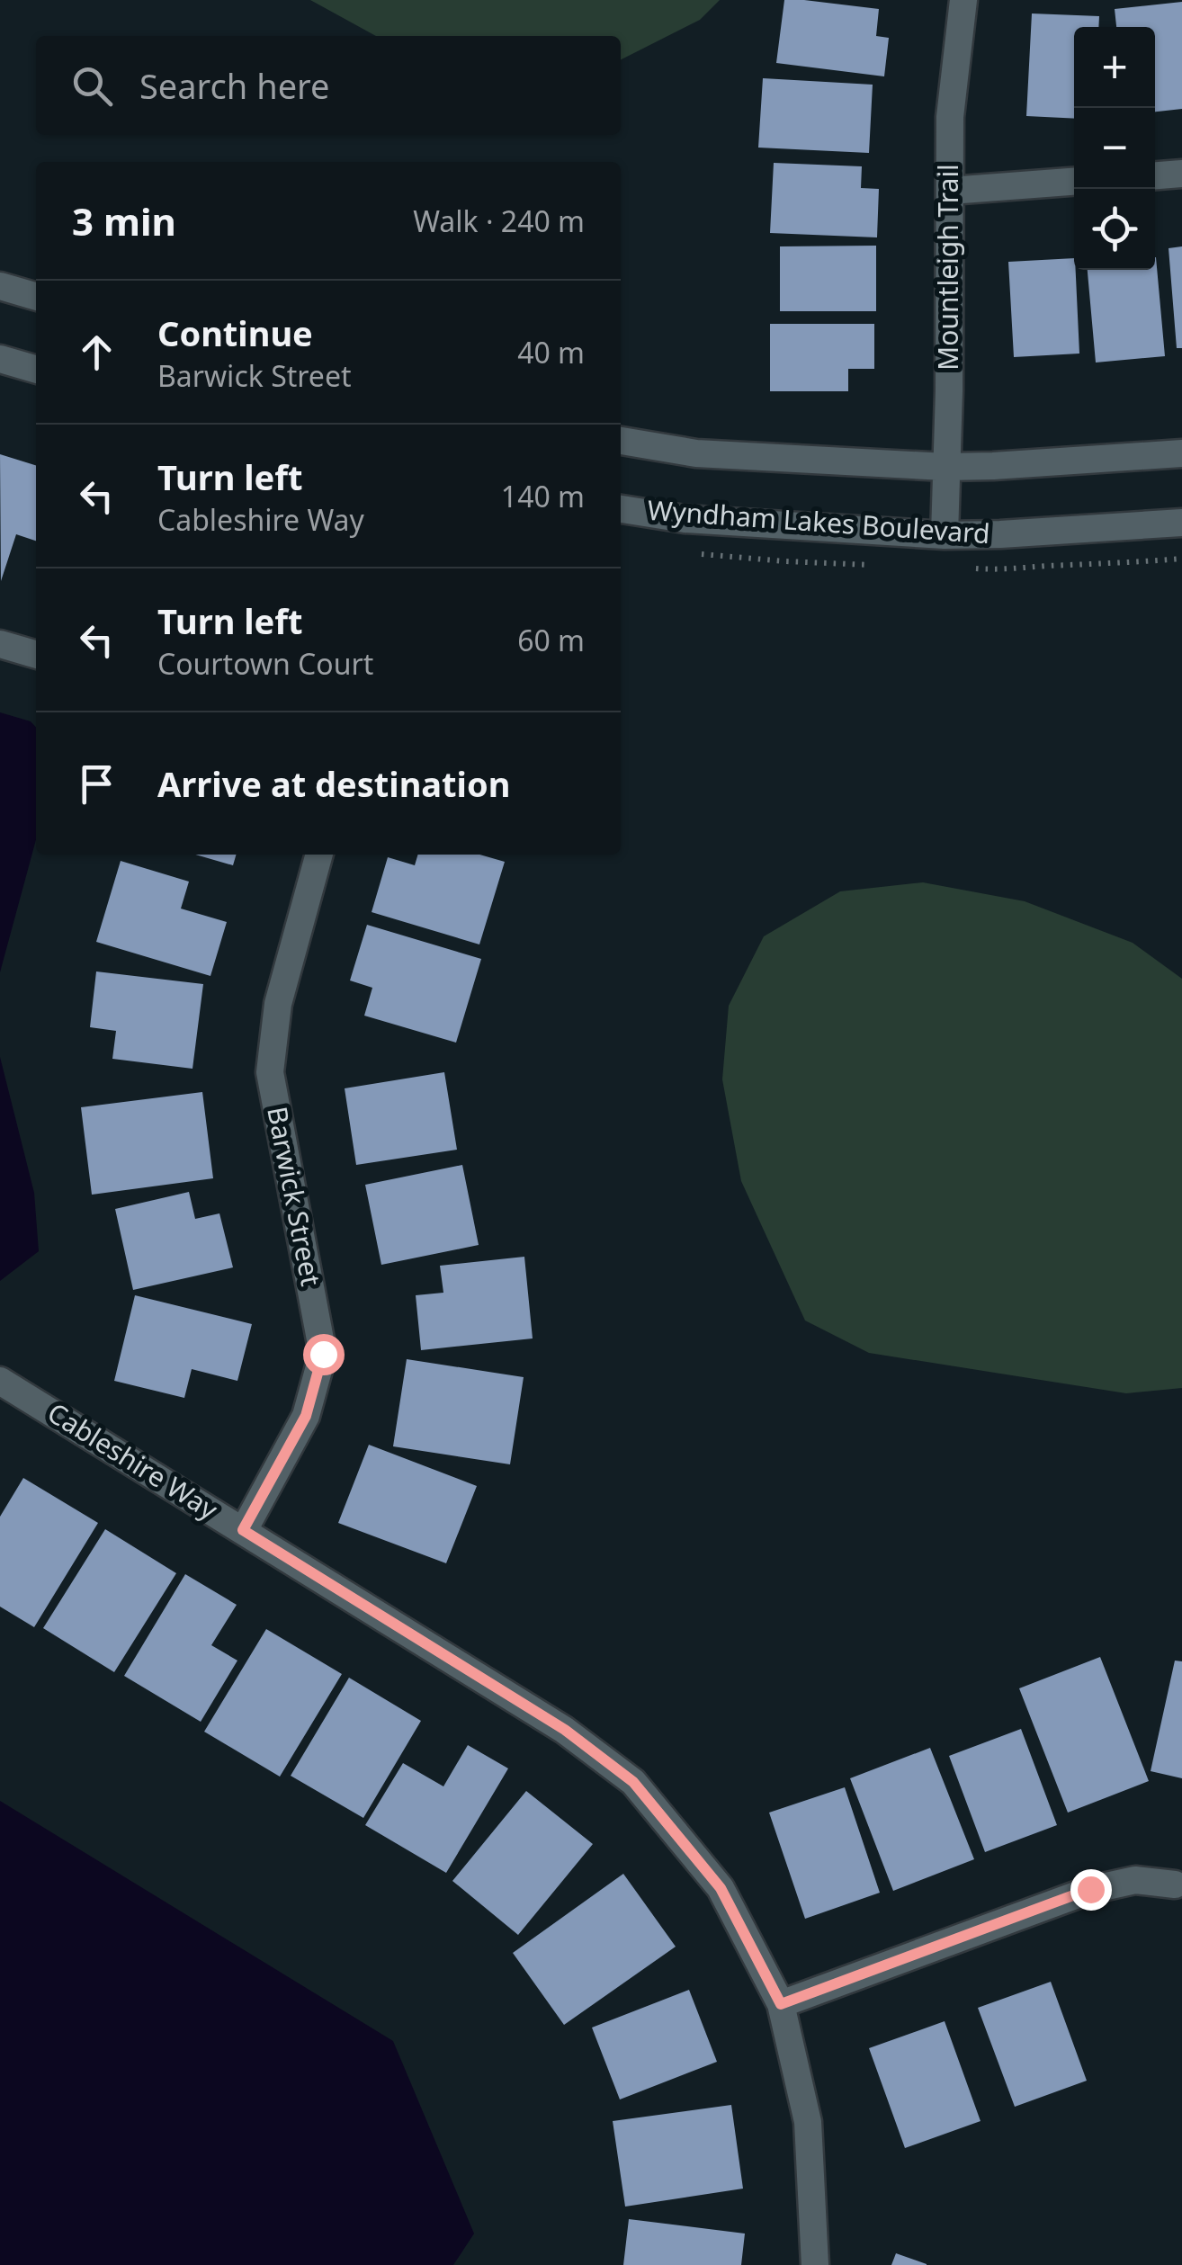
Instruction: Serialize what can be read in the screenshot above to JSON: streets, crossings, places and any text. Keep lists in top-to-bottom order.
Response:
{
  "streets": {
    "street": [
      "Mountleigh Trail",
      "Wyndham Lakes Boulevard",
      "Barwick Street",
      "Cableshire Way"
    ]
  },
  "crossings": [
    ["Mountleigh Trail", "Wyndham Lakes Boulevard"],
    ["Barwick Street", "Cableshire Way"]
  ],
  "page": {
    "map_buttons": ["+", "−"],
    "search": "Search here",
    "heading": ["3 min", "Walk · 240 m"],
    "list": [
      ["Continue", "Barwick Street", "40 m"],
      ["Turn left", "Cableshire Way", "140 m"],
      ["Turn left", "Courtown Court", "60 m"],
      "Arrive at destination"
    ]
  }
}
